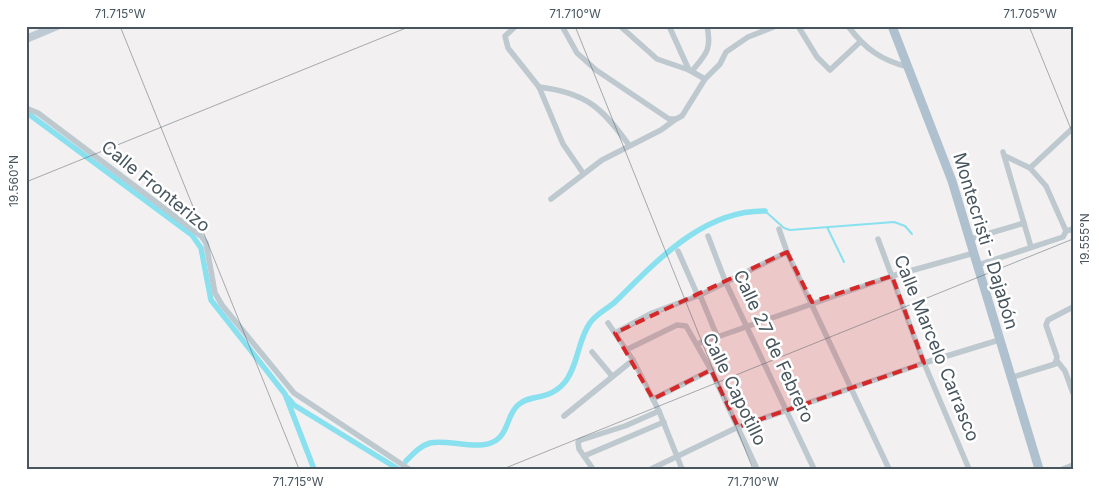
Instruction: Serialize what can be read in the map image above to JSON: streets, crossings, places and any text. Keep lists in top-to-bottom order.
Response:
{
  "streets": {
    "main road": ["Montecristi - Dajabón"],
    "street": [
      "Calle Fronterizo",
      "Calle 27 de Febrero",
      "Calle Marcelo Carrasco",
      "Calle Capotillo"
    ]
  },
  "coordinates": [
    "71.715°W",
    "71.710°W",
    "71.705°W",
    "19.560°N",
    "19.555°N"
  ]
}
